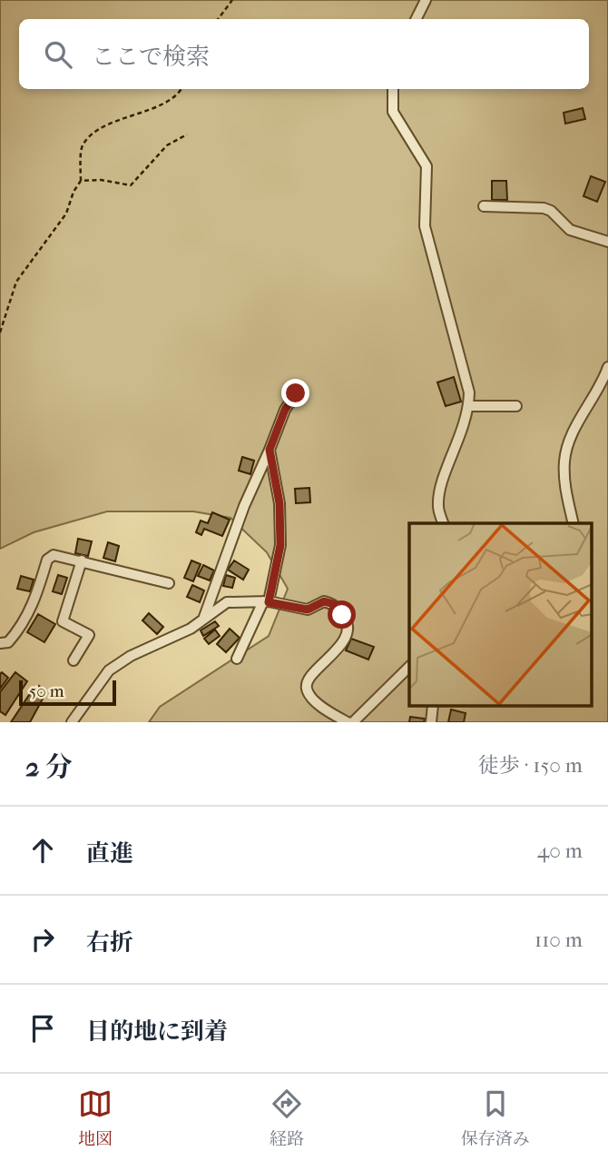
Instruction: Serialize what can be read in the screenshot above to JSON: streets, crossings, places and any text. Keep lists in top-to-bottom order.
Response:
{
  "scale_bar": "50 m",
  "page": {
    "search": "ここで検索",
    "scale": "50 m",
    "heading": ["2 分", "徒歩 · 150 m"],
    "list": [
      ["直進", "40 m"],
      ["右折", "110 m"],
      "目的地に到着"
    ],
    "nav": ["地図", "経路", "保存済み"]
  }
}
